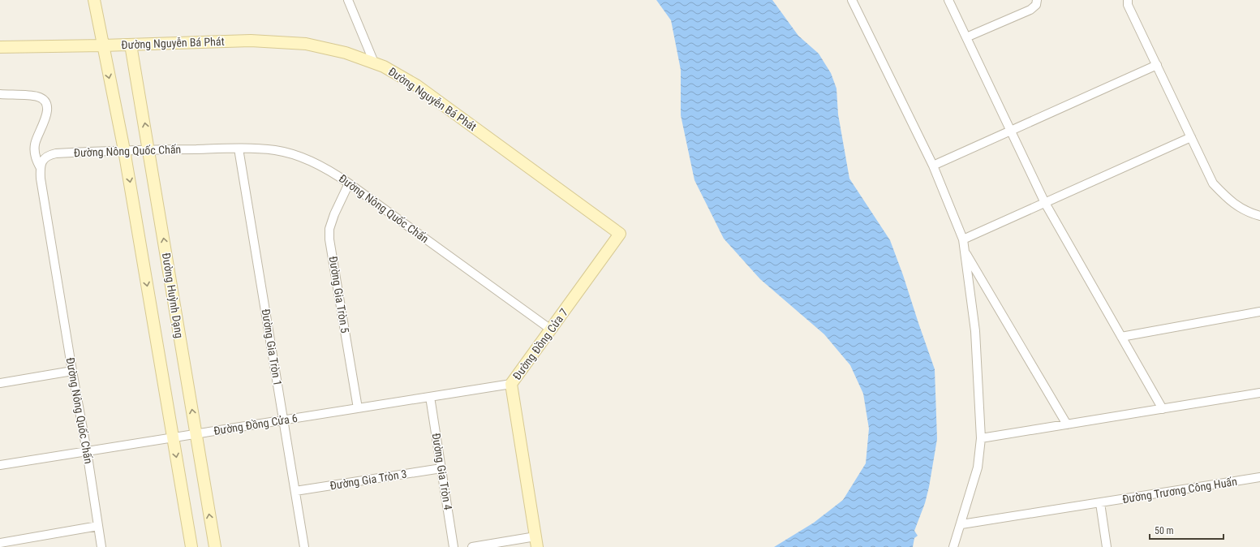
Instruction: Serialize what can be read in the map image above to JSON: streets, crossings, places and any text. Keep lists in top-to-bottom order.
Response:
{
  "streets": {
    "street": [
      "Đường Nguyễn Bá Phát",
      "Đường Nông Quốc Chấn",
      "Đường Gia Tròn 5",
      "Đường Huỳnh Dạng",
      "Đường Đồng Cửa 7",
      "Đường Gia Tròn 1",
      "Đường Đồng Cửa 6",
      "Đường Gia Tròn 4",
      "Đường Gia Tròn 3",
      "Đường Trương Công Huấn"
    ]
  },
  "crossings": [
    ["Đường Nguyễn Bá Phát", "Đường Huỳnh Dạng"],
    ["Đường Nguyễn Bá Phát", "Đường Đồng Cửa 7"],
    ["Đường Nông Quốc Chấn", "Đường Gia Tròn 5"],
    ["Đường Nông Quốc Chấn", "Đường Huỳnh Dạng"],
    ["Đường Nông Quốc Chấn", "Đường Đồng Cửa 7"],
    ["Đường Nông Quốc Chấn", "Đường Gia Tròn 1"],
    ["Đường Nông Quốc Chấn", "Đường Đồng Cửa 6"],
    ["Đường Gia Tròn 5", "Đường Đồng Cửa 6"],
    ["Đường Huỳnh Dạng", "Đường Đồng Cửa 6"],
    ["Đường Đồng Cửa 7", "Đường Đồng Cửa 6"],
    ["Đường Gia Tròn 1", "Đường Đồng Cửa 6"],
    ["Đường Gia Tròn 1", "Đường Gia Tròn 3"],
    ["Đường Đồng Cửa 6", "Đường Gia Tròn 4"],
    ["Đường Gia Tròn 4", "Đường Gia Tròn 3"]
  ],
  "scale_bar": "50 m"
}
